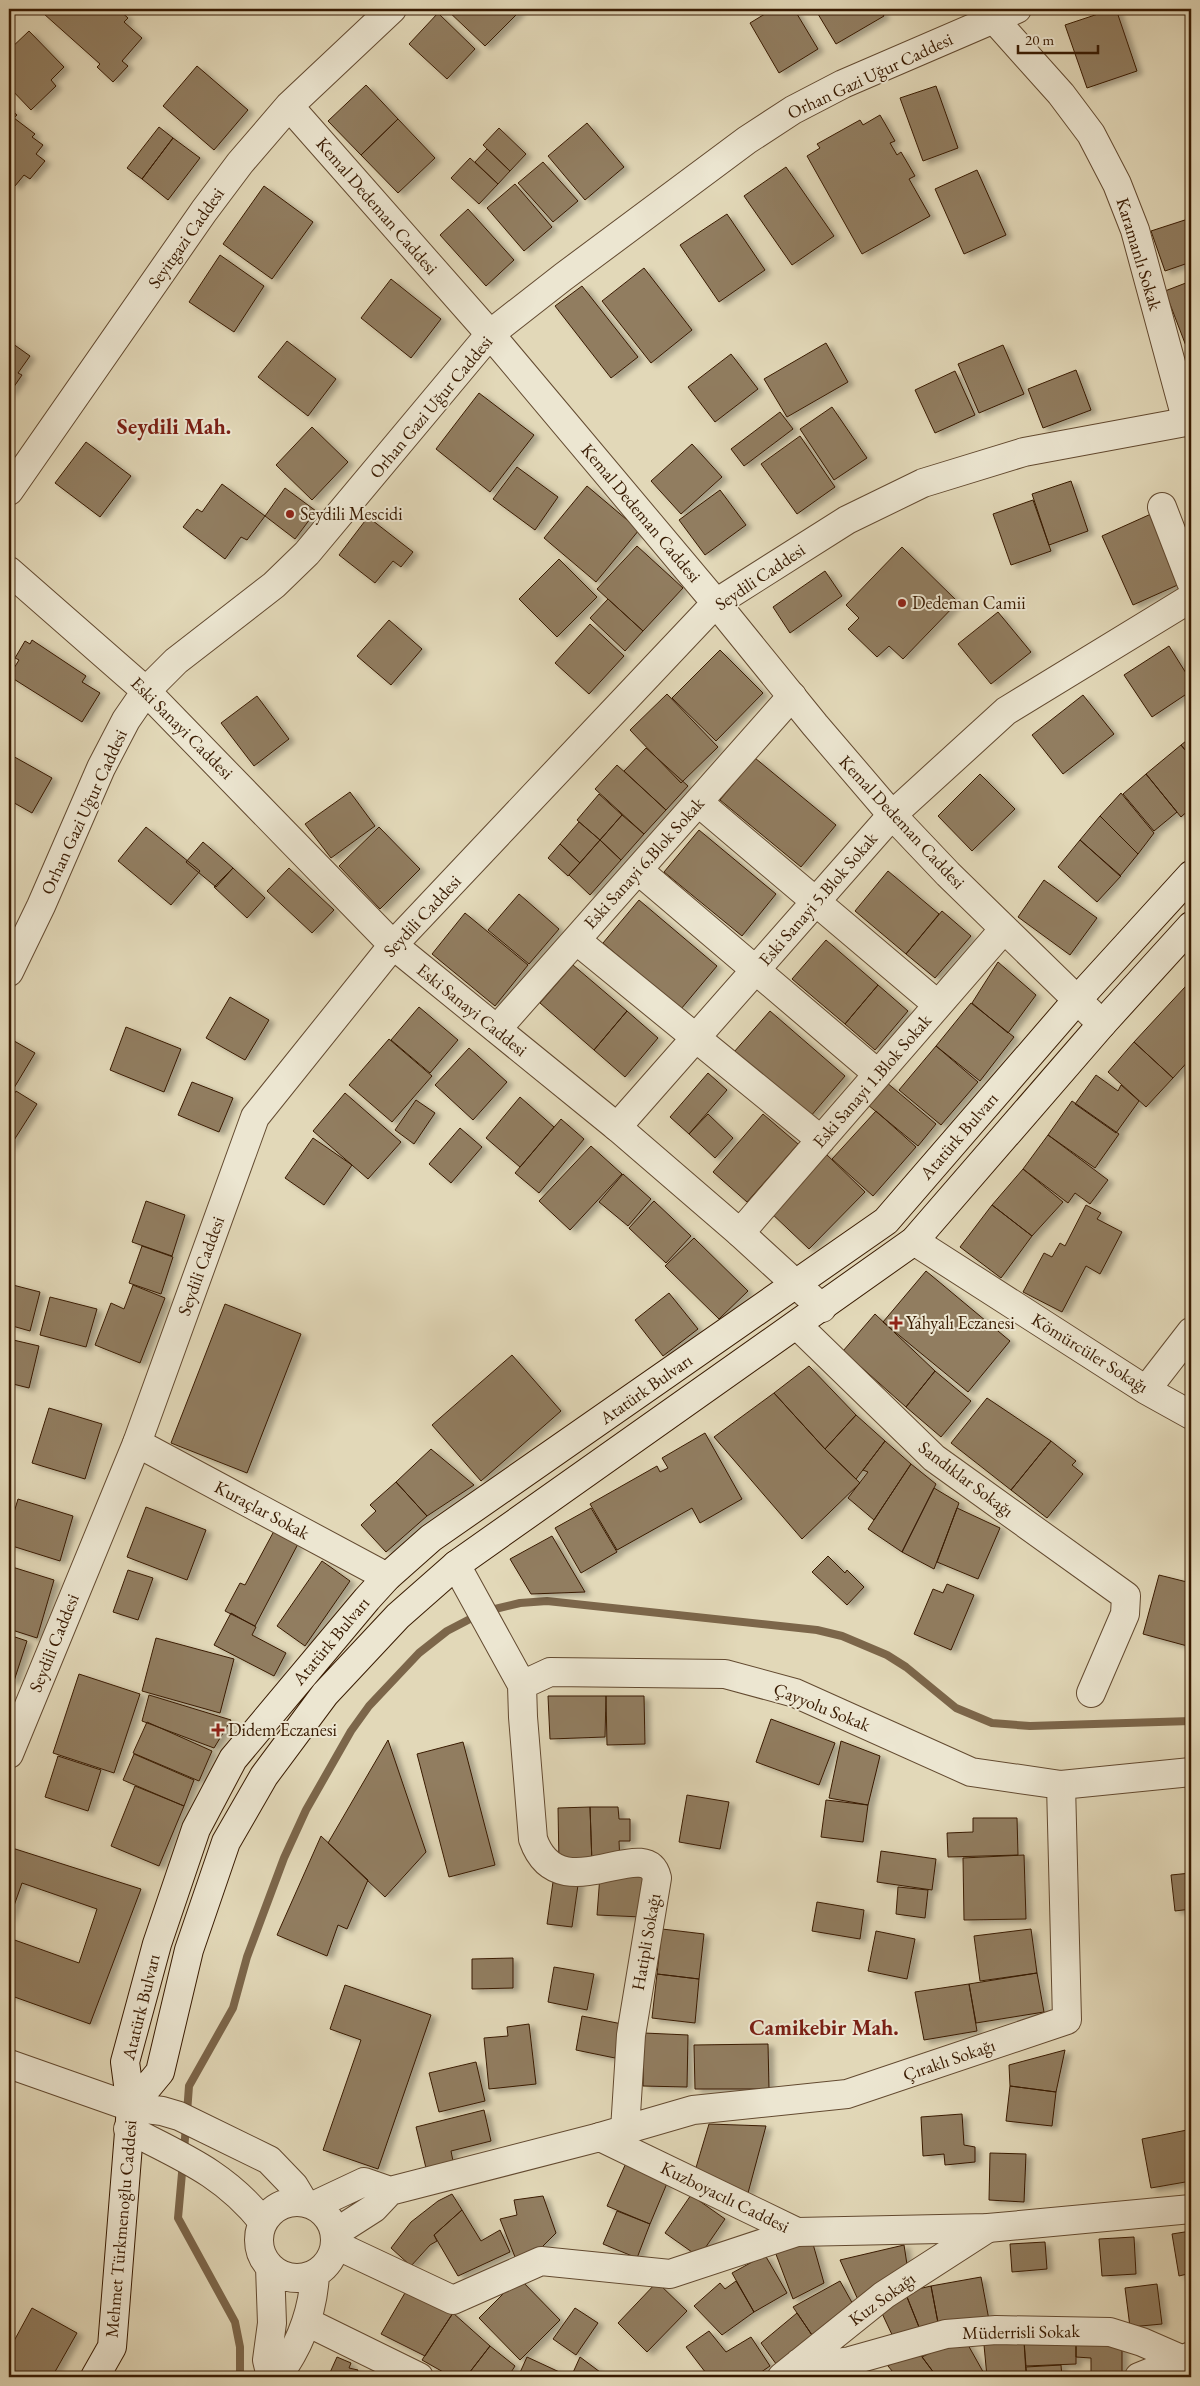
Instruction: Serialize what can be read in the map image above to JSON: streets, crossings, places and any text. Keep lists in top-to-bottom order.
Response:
{
  "streets": {
    "street": [
      "Orhan Gazi Uğur Caddesi",
      "Kemal Dedeman Caddesi",
      "Seyitgazi Caddesi",
      "Karamanlı Sokak",
      "Seydili Caddesi",
      "Eski Sanayi Caddesi",
      "Eski Sanayi 6.Blok Sokak",
      "Eski Sanayi 5.Blok Sokak",
      "Eski Sanayi 1.Blok Sokak",
      "Atatürk Bulvarı",
      "Kömürcüler Sokağı",
      "Sandıklar Sokağı",
      "Kuraçlar Sokak",
      "Çayyolu Sokak",
      "Hatipli Sokağı",
      "Çıraklı Sokağı",
      "Kuzboyacılı Caddesi",
      "Mehmet Türkmenoğlu Caddesi",
      "Kuz Sokağı",
      "Müderrisli Sokak"
    ]
  },
  "crossings": [
    ["Orhan Gazi Uğur Caddesi", "Kemal Dedeman Caddesi"],
    ["Orhan Gazi Uğur Caddesi", "Karamanlı Sokak"],
    ["Orhan Gazi Uğur Caddesi", "Eski Sanayi Caddesi"],
    ["Kemal Dedeman Caddesi", "Seyitgazi Caddesi"],
    ["Kemal Dedeman Caddesi", "Seydili Caddesi"],
    ["Kemal Dedeman Caddesi", "Eski Sanayi 6.Blok Sokak"],
    ["Kemal Dedeman Caddesi", "Eski Sanayi 5.Blok Sokak"],
    ["Kemal Dedeman Caddesi", "Eski Sanayi 1.Blok Sokak"],
    ["Kemal Dedeman Caddesi", "Atatürk Bulvarı"],
    ["Karamanlı Sokak", "Seydili Caddesi"],
    ["Seydili Caddesi", "Eski Sanayi Caddesi"],
    ["Seydili Caddesi", "Kuraçlar Sokak"],
    ["Eski Sanayi Caddesi", "Eski Sanayi 6.Blok Sokak"],
    ["Eski Sanayi Caddesi", "Eski Sanayi 5.Blok Sokak"],
    ["Eski Sanayi Caddesi", "Eski Sanayi 1.Blok Sokak"],
    ["Eski Sanayi Caddesi", "Atatürk Bulvarı"],
    ["Atatürk Bulvarı", "Kömürcüler Sokağı"],
    ["Atatürk Bulvarı", "Sandıklar Sokağı"],
    ["Atatürk Bulvarı", "Kuraçlar Sokak"],
    ["Atatürk Bulvarı", "Mehmet Türkmenoğlu Caddesi"],
    ["Çayyolu Sokak", "Hatipli Sokağı"],
    ["Çayyolu Sokak", "Çıraklı Sokağı"],
    ["Hatipli Sokağı", "Çıraklı Sokağı"],
    ["Hatipli Sokağı", "Kuzboyacılı Caddesi"],
    ["Çıraklı Sokağı", "Kuzboyacılı Caddesi"],
    ["Kuzboyacılı Caddesi", "Kuz Sokağı"],
    ["Kuz Sokağı", "Müderrisli Sokak"]
  ],
  "districts": ["Seydili Mah.", "Camikebir Mah."],
  "places": {
    "other": ["Seydili Mescidi", "Dedeman Camii"],
    "health": ["Yahyalı Eczanesi", "Didem Eczanesi"]
  },
  "scale_bar": "20 m"
}
